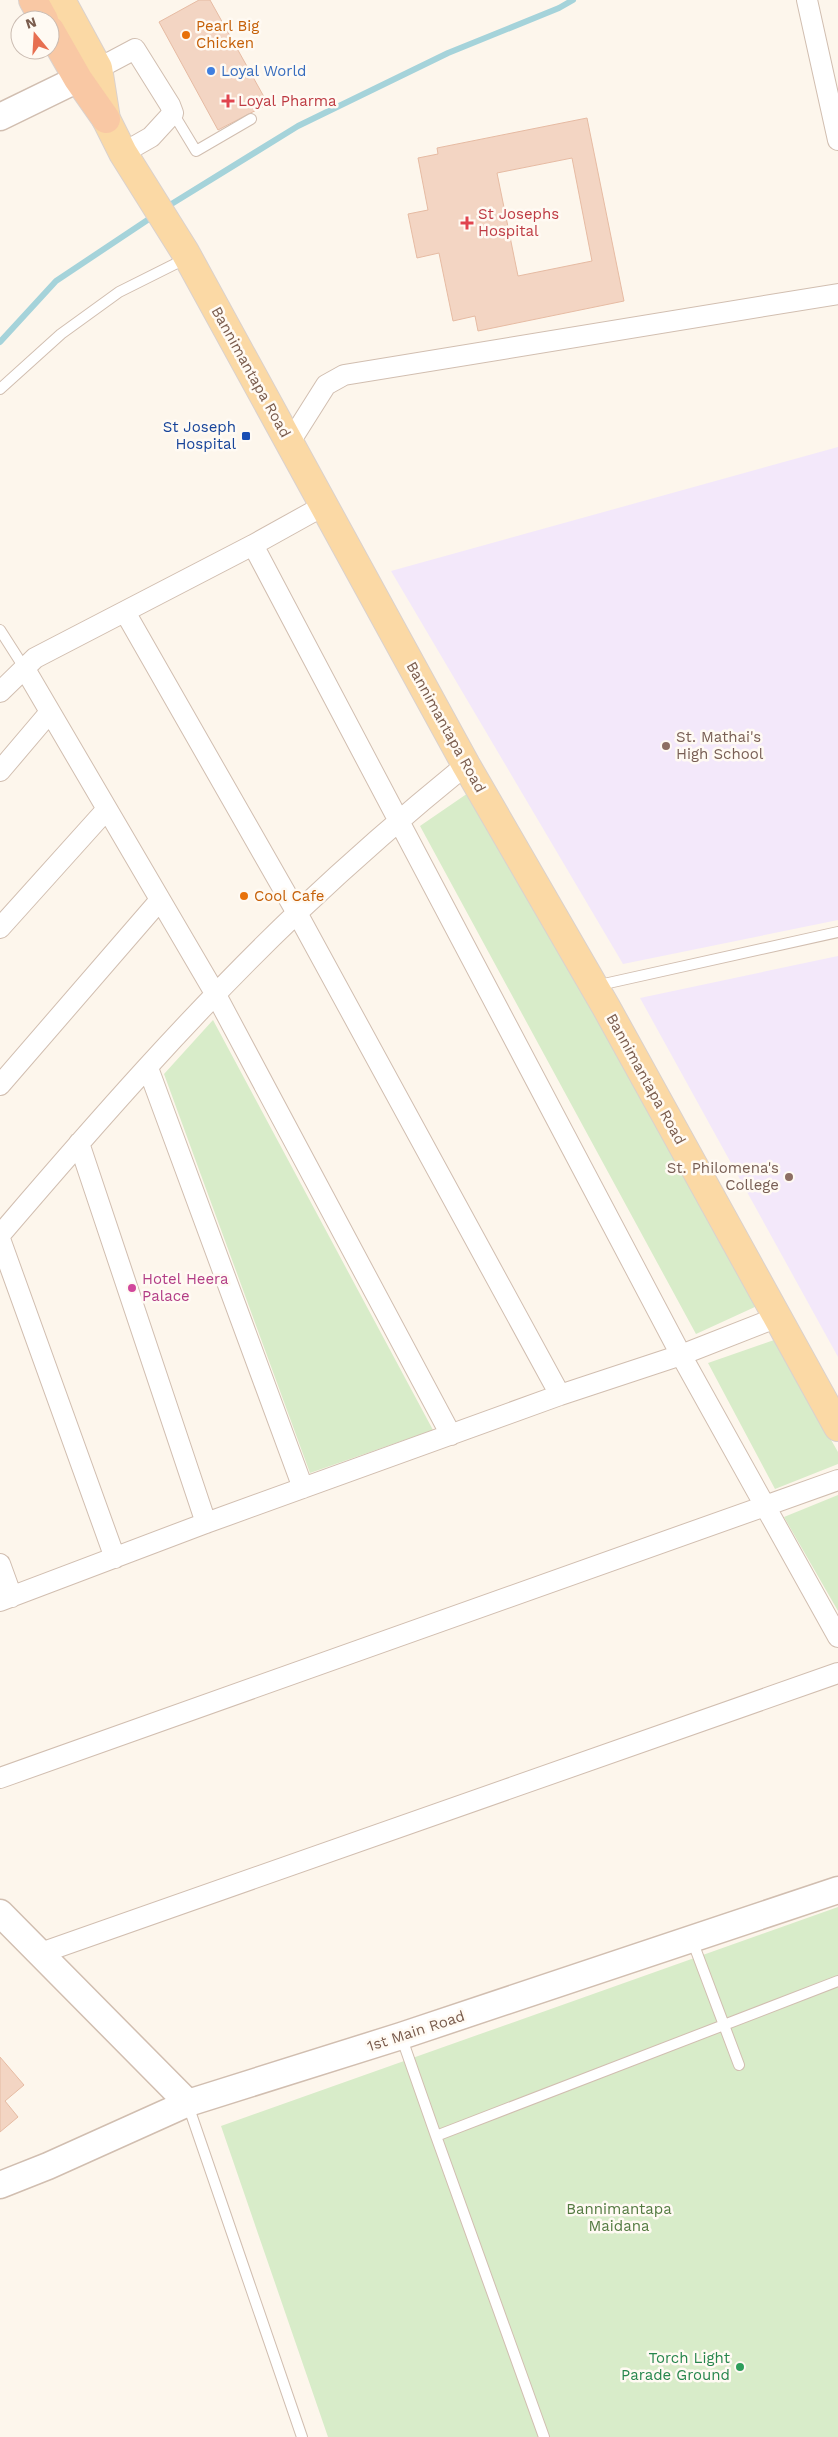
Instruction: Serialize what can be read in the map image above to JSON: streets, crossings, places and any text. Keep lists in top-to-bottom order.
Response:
{
  "streets": {
    "highway": ["Bannimantapa Road"],
    "street": ["1st Main Road"]
  },
  "parks": ["Bannimantapa Maidana"],
  "places": {
    "other": [
      "Pearl Big Chicken",
      "Loyal World",
      "St. Mathai's High School",
      "Cool Cafe",
      "St. Philomena's College",
      "Hotel Heera Palace",
      "Torch Light Parade Ground"
    ],
    "health": ["Loyal Pharma", "St Josephs Hospital"],
    "transit": ["St Joseph Hospital"]
  },
  "north": "top"
}
